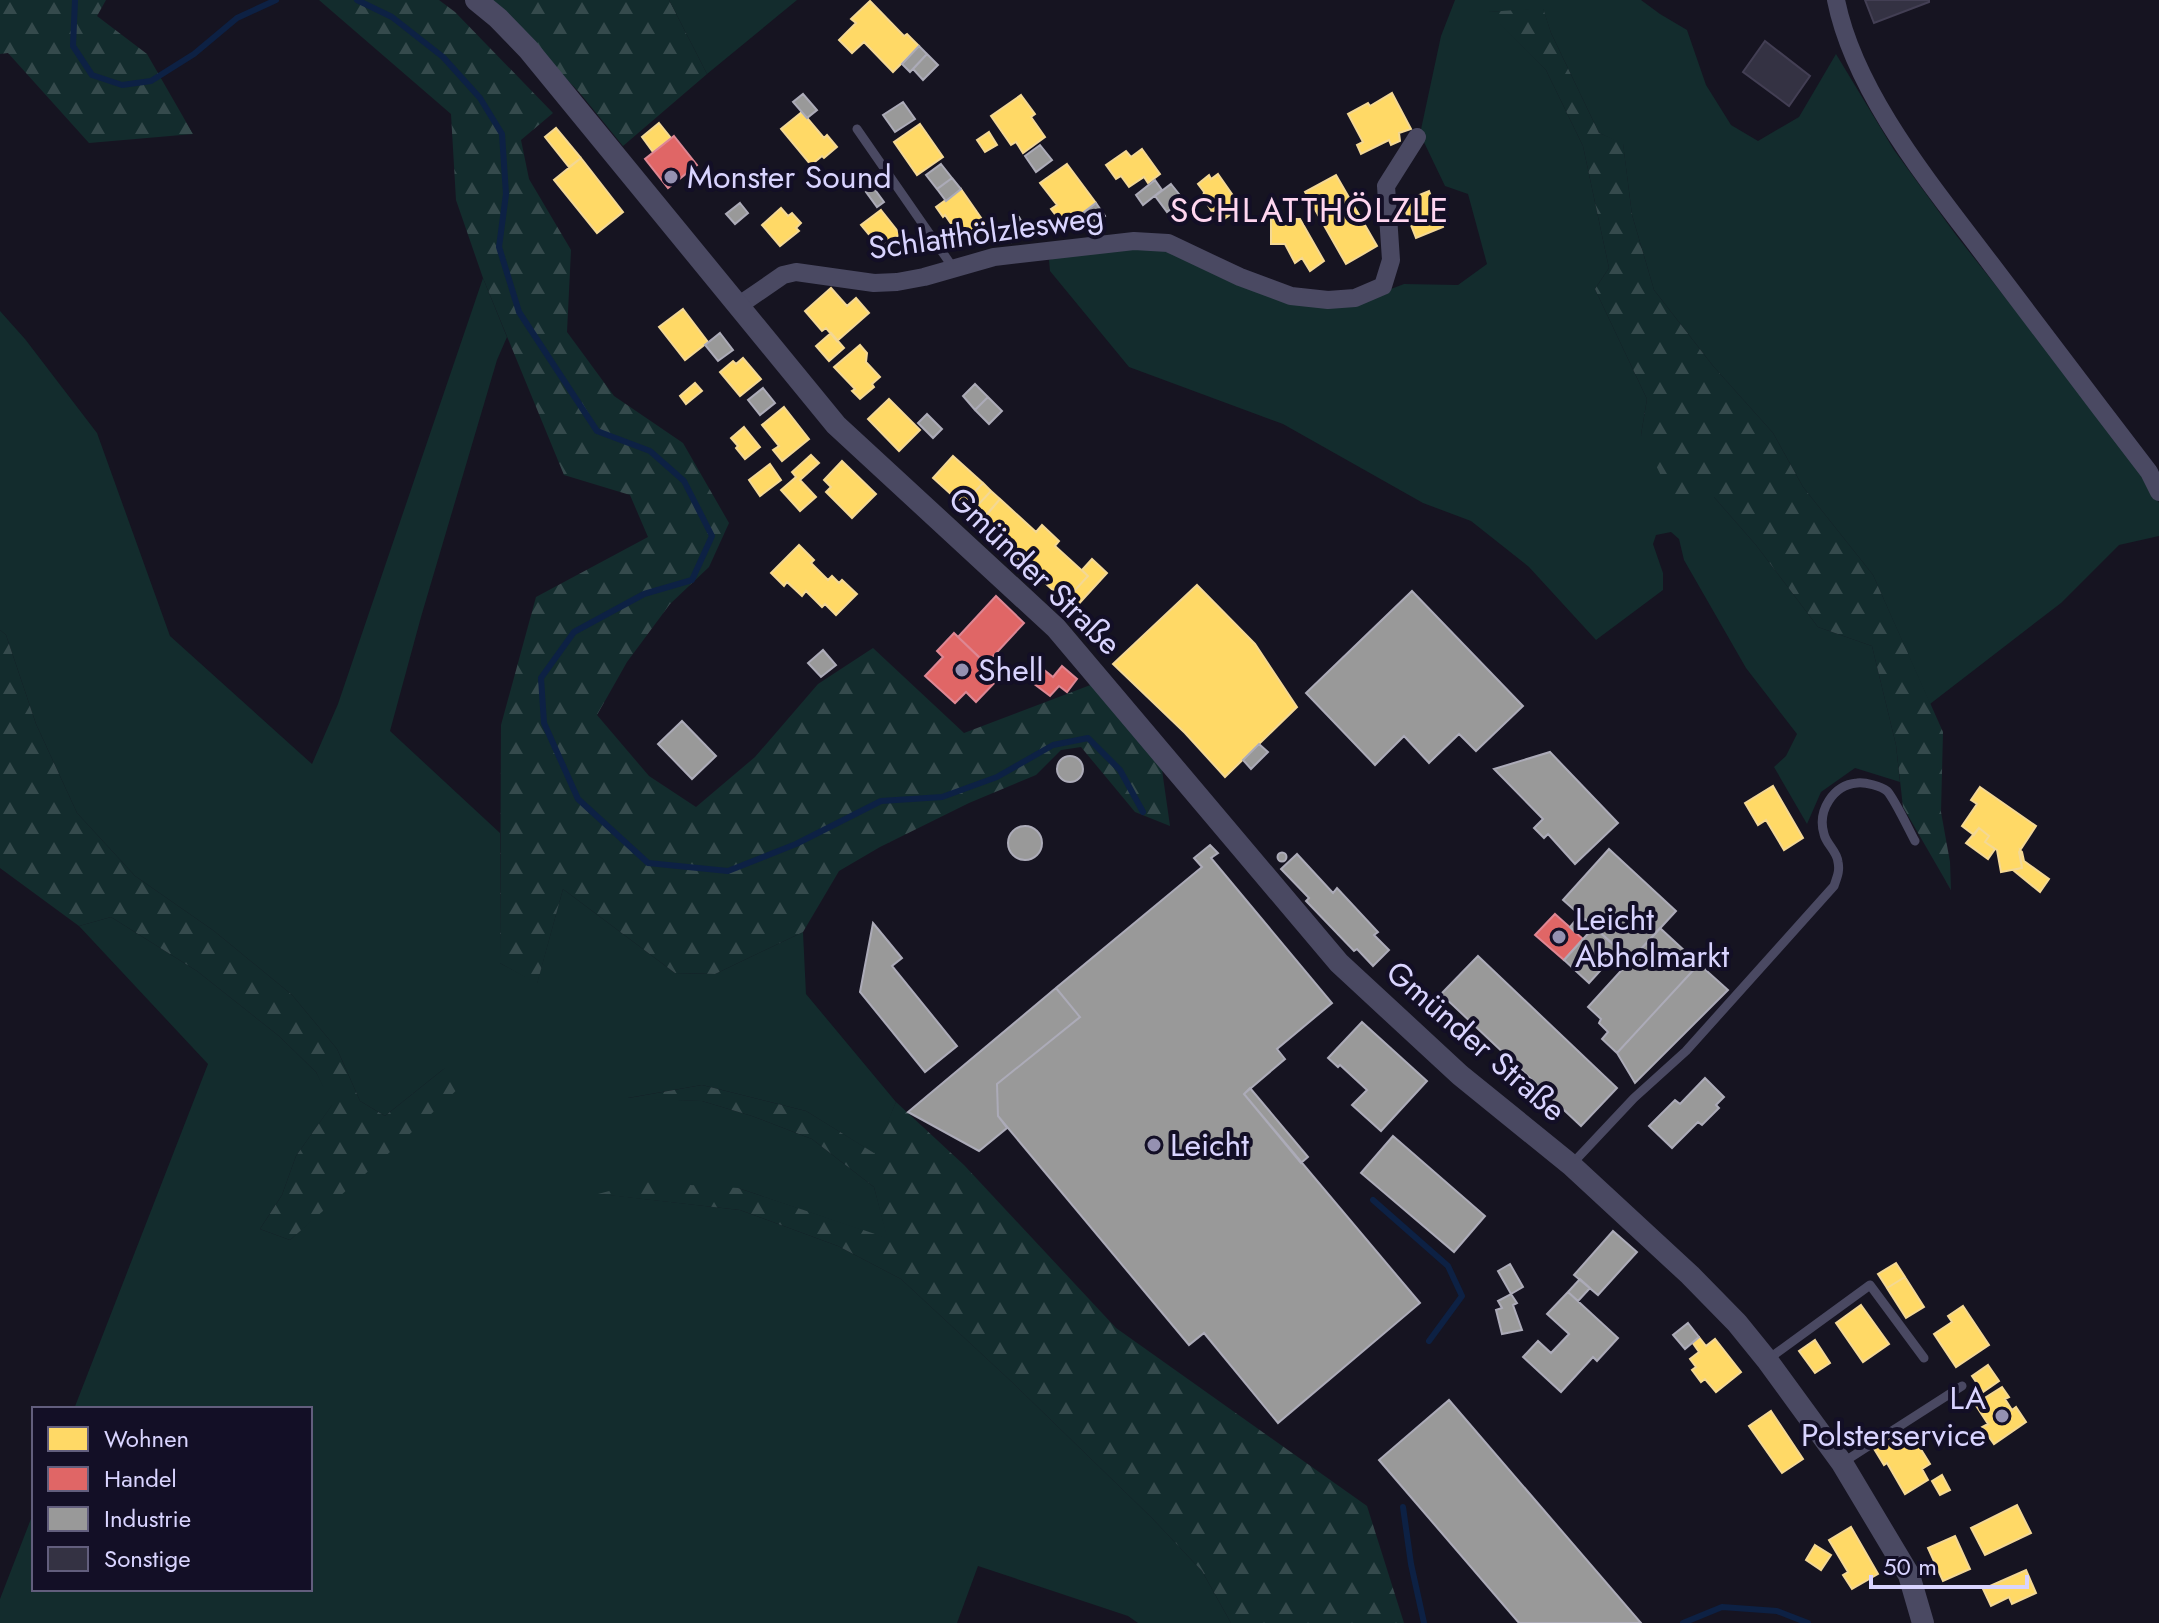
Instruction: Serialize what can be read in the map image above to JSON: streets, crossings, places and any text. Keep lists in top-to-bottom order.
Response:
{
  "streets": {
    "street": ["Schlatthölzlesweg", "Gmünder Straße"]
  },
  "crossings": [
    ["Schlatthölzlesweg", "Gmünder Straße"]
  ],
  "districts": ["SCHLATTHÖLZLE"],
  "places": [
    "Monster Sound",
    "Shell",
    "Leicht Abholmarkt",
    "Leicht",
    "LA Polsterservice"
  ],
  "legend": [
    "Wohnen",
    "Handel",
    "Industrie",
    "Sonstige"
  ],
  "scale_bar": "50 m"
}
